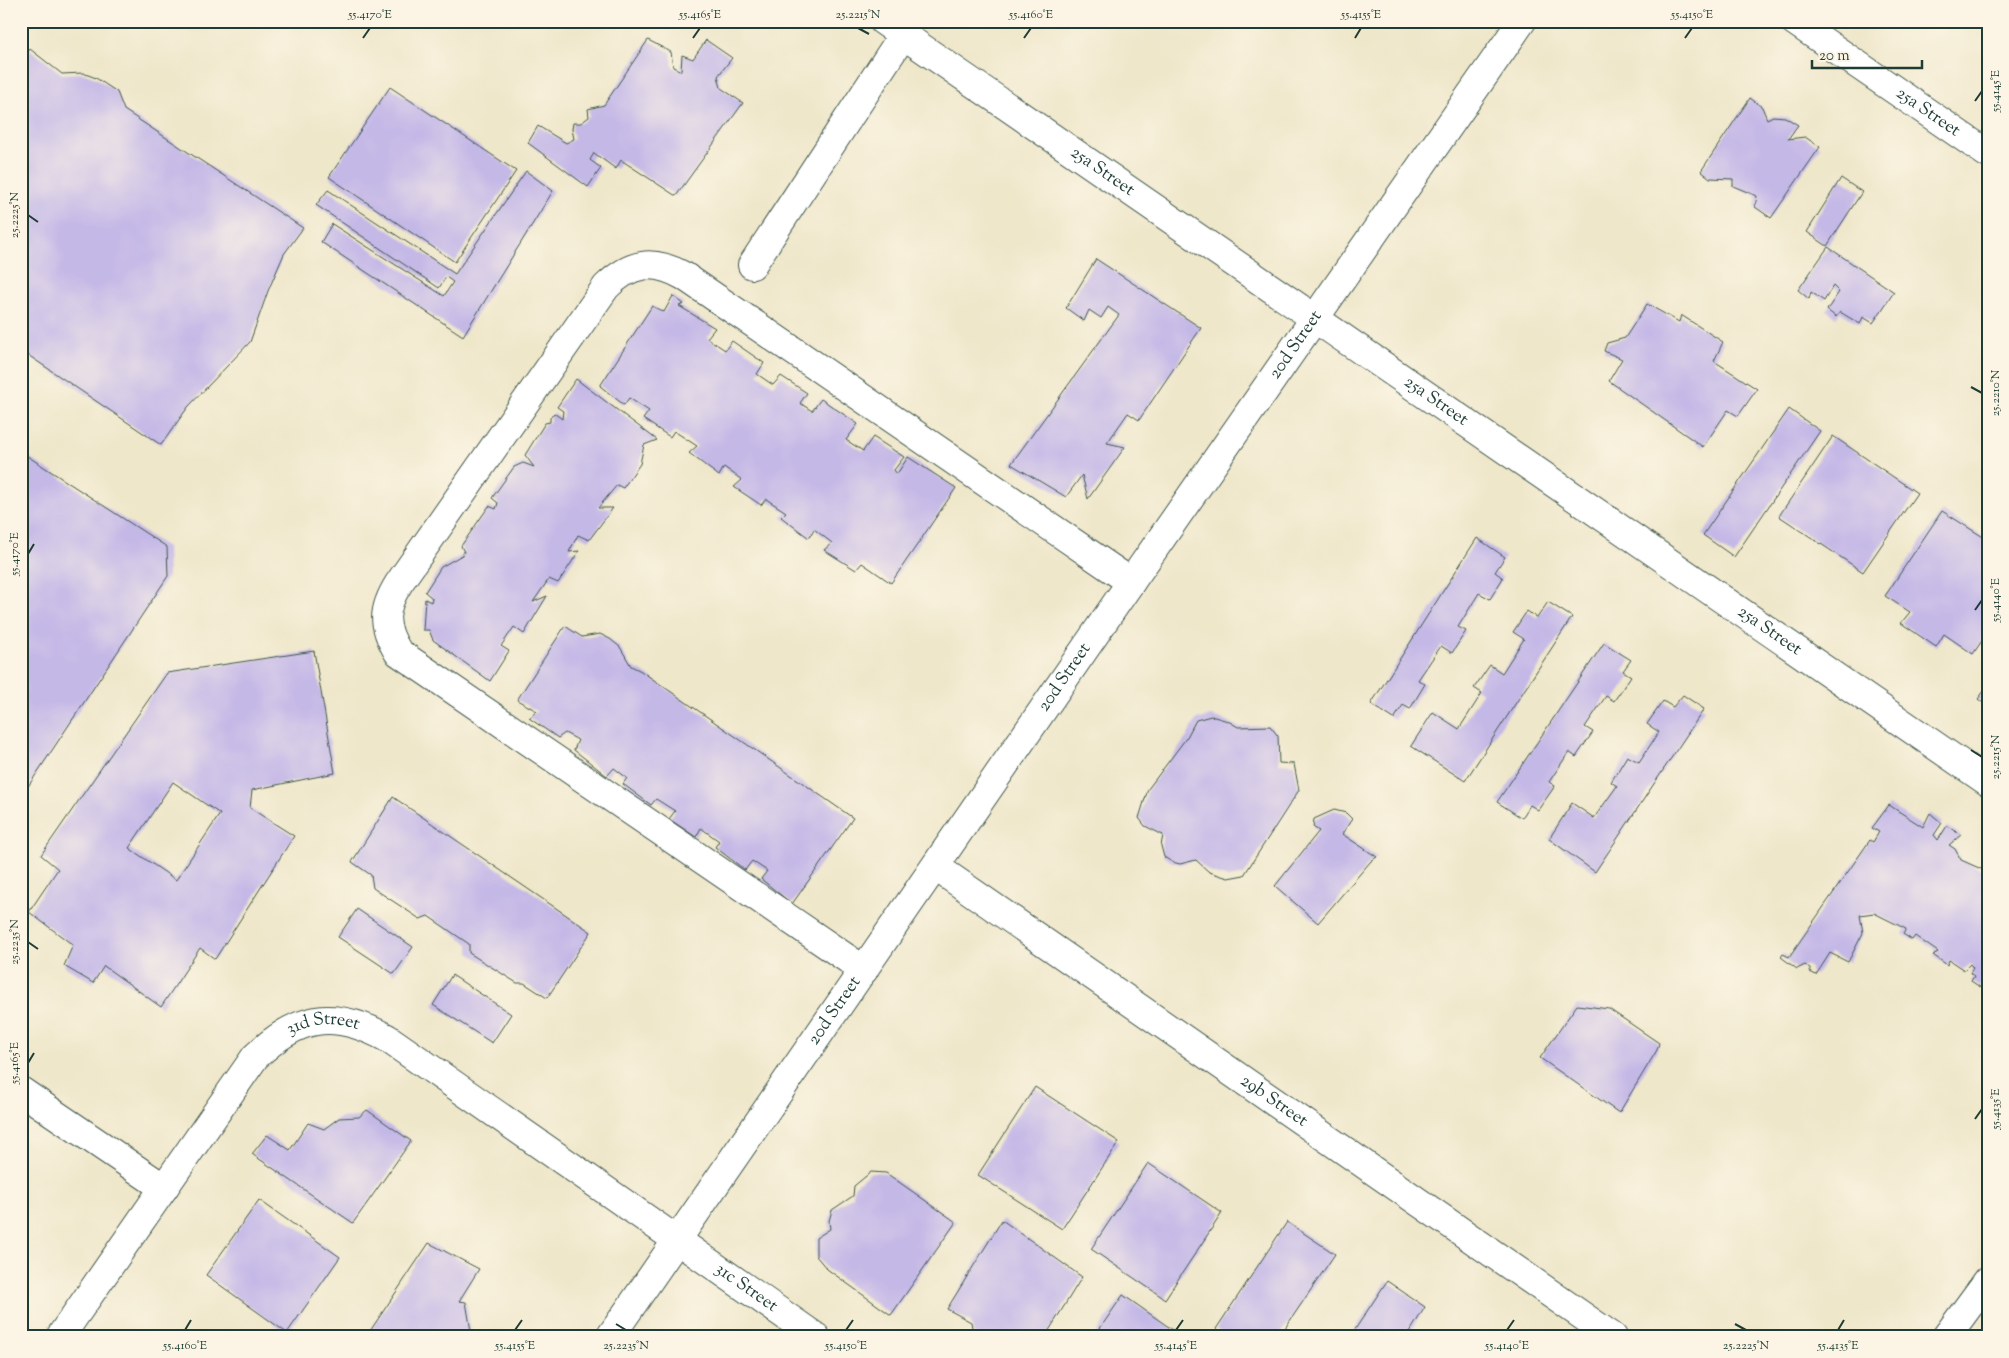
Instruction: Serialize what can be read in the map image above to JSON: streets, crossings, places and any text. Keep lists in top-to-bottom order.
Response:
{
  "streets": {
    "street": [
      "25a Street",
      "20d Street",
      "31d Street",
      "29b Street",
      "31c Street"
    ]
  },
  "crossings": [
    ["25a Street", "20d Street"],
    ["20d Street", "31d Street"],
    ["20d Street", "29b Street"],
    ["20d Street", "31c Street"],
    ["31d Street", "31c Street"]
  ],
  "scale_bar": "20 m",
  "coordinates": [
    "55.4170°E",
    "55.4165°E",
    "25.2215°N",
    "55.4160°E",
    "55.4155°E",
    "55.4150°E",
    "55.4145°E",
    "25.2225°N",
    "25.2210°N",
    "55.4140°E",
    "25.2235°N",
    "55.4135°E"
  ]
}
